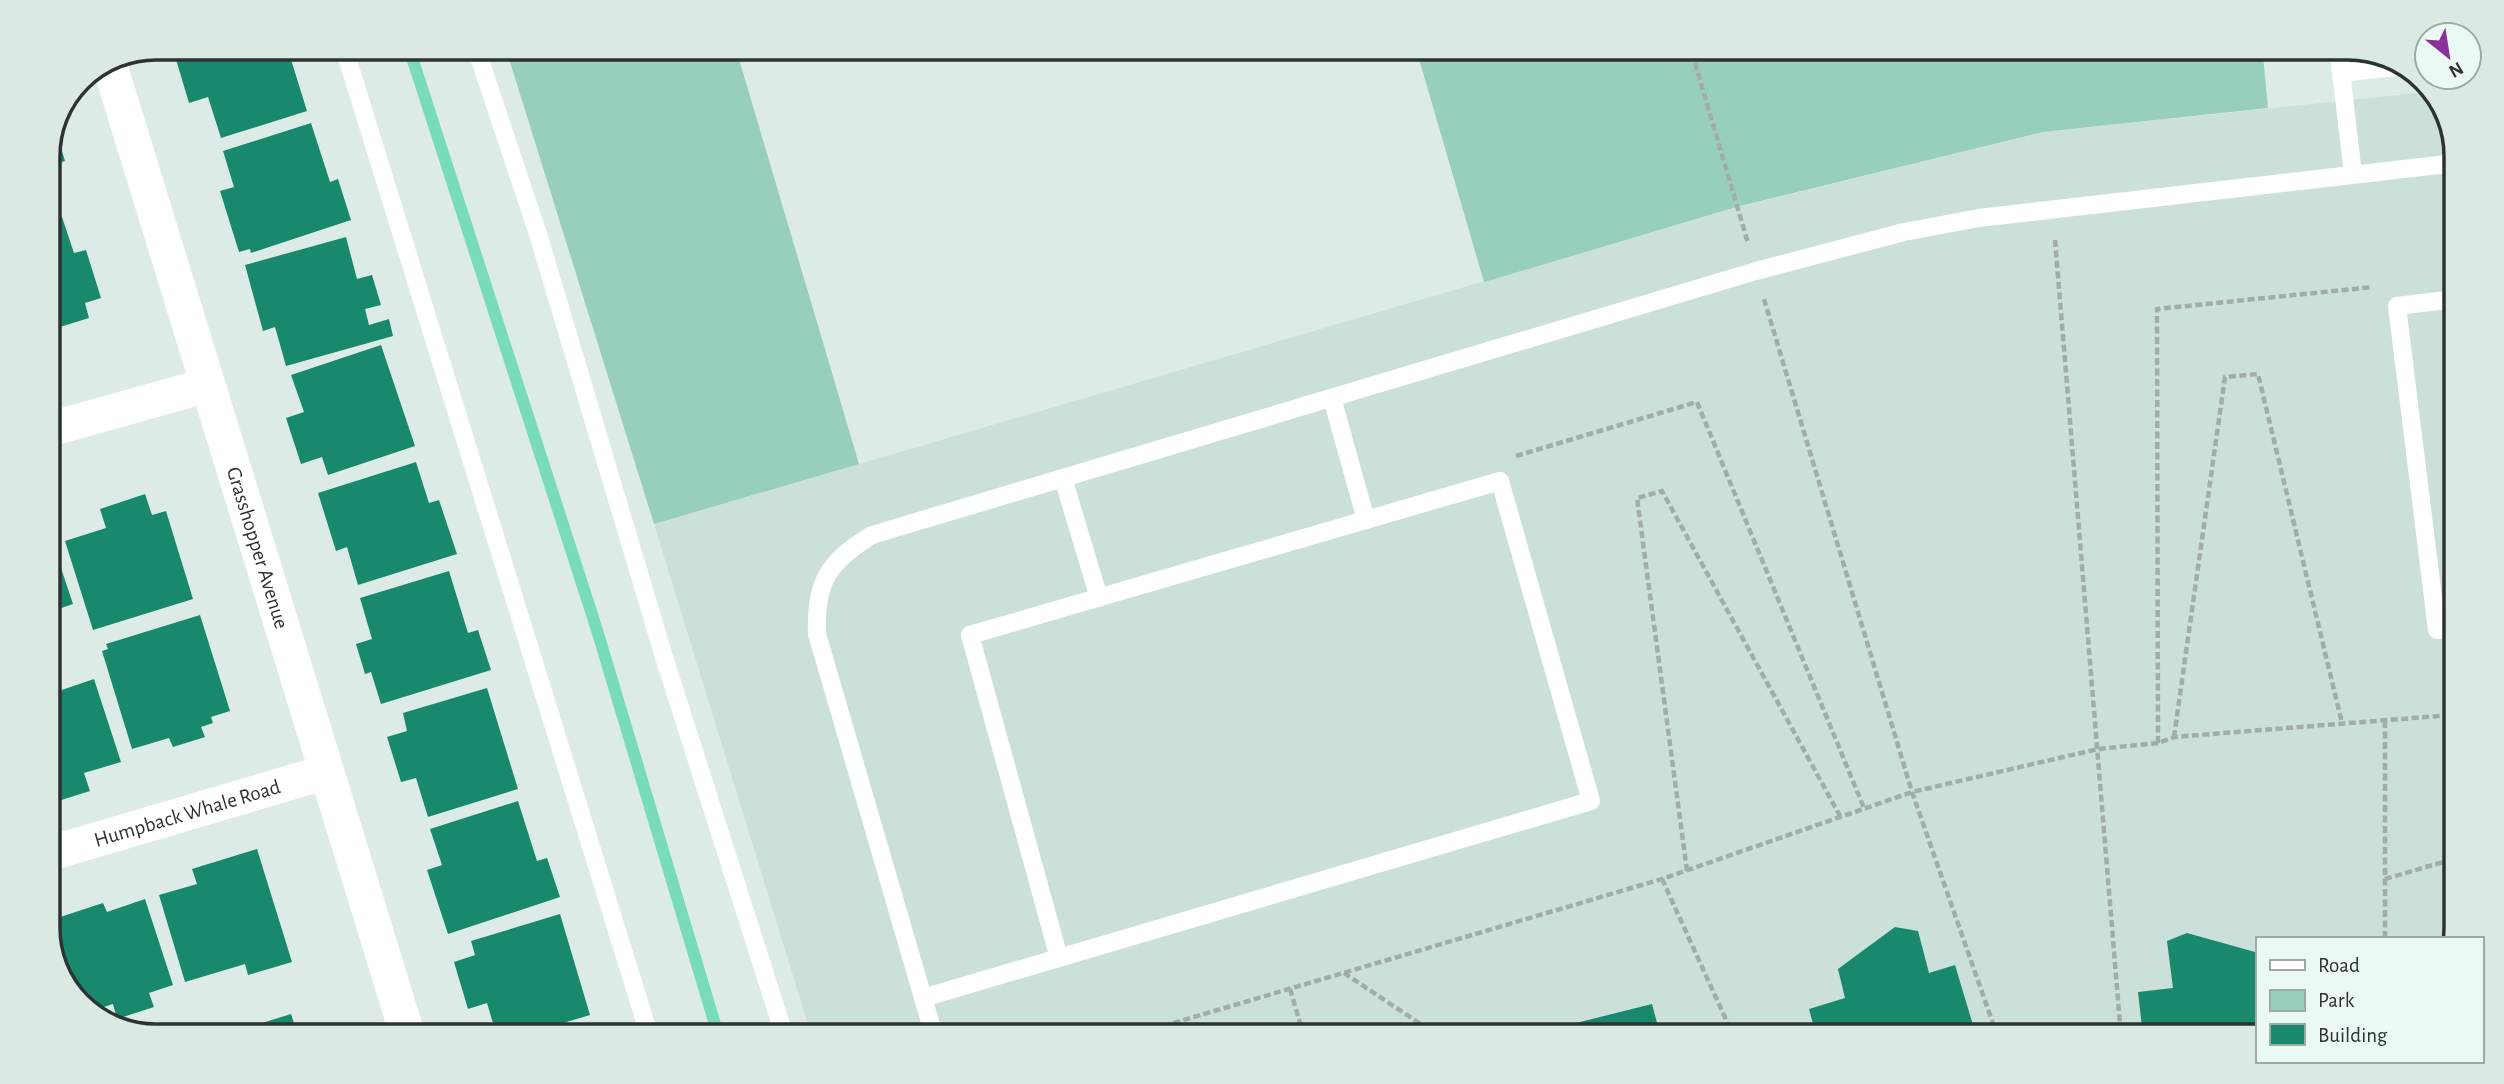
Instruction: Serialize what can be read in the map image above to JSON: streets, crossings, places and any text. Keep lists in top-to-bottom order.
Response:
{
  "streets": {
    "street": ["Grasshopper Avenue", "Humpback Whale Road"]
  },
  "crossings": [
    ["Grasshopper Avenue", "Humpback Whale Road"]
  ],
  "legend": ["Road", "Park", "Building"],
  "north": "bottom right"
}
